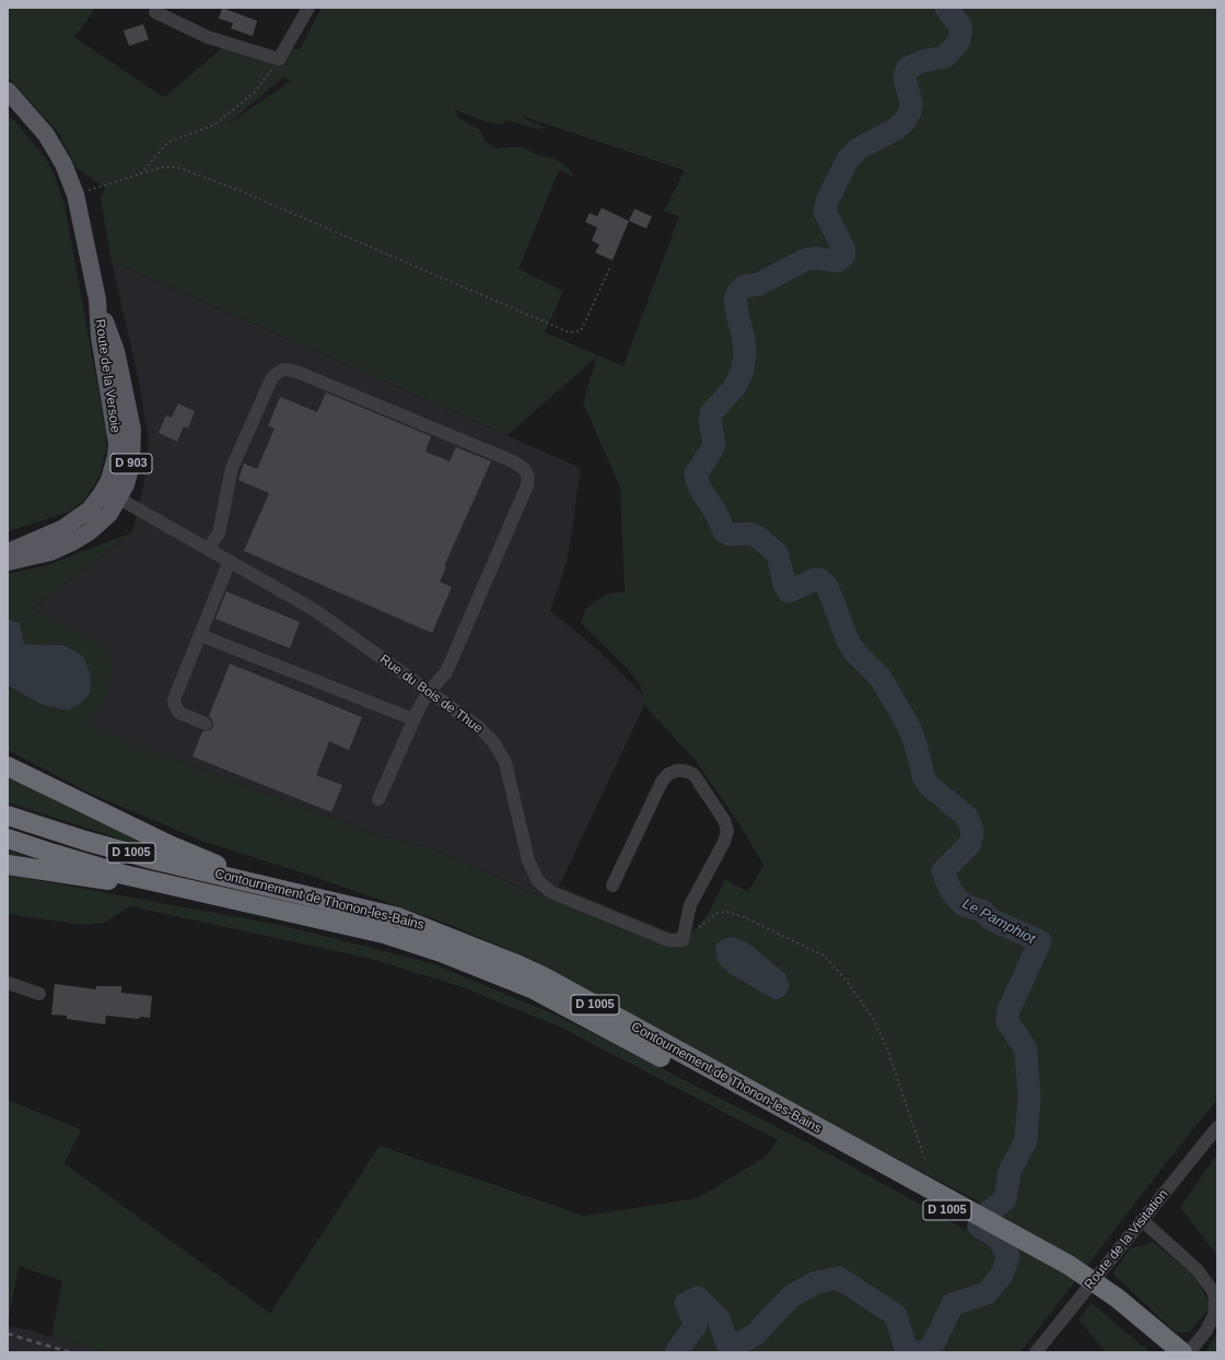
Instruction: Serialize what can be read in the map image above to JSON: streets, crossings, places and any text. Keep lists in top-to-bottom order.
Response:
{
  "streets": {
    "highway": ["D 1005", "Contournement de Thonon-les-Bains"],
    "main road": ["Route de la Versoie", "D 903"],
    "street": ["Rue du Bois de Thue", "Route de la Visitation"]
  },
  "crossings": [
    ["Route de la Versoie", "Rue du Bois de Thue"]
  ],
  "water": ["Le Pamphiot"]
}
